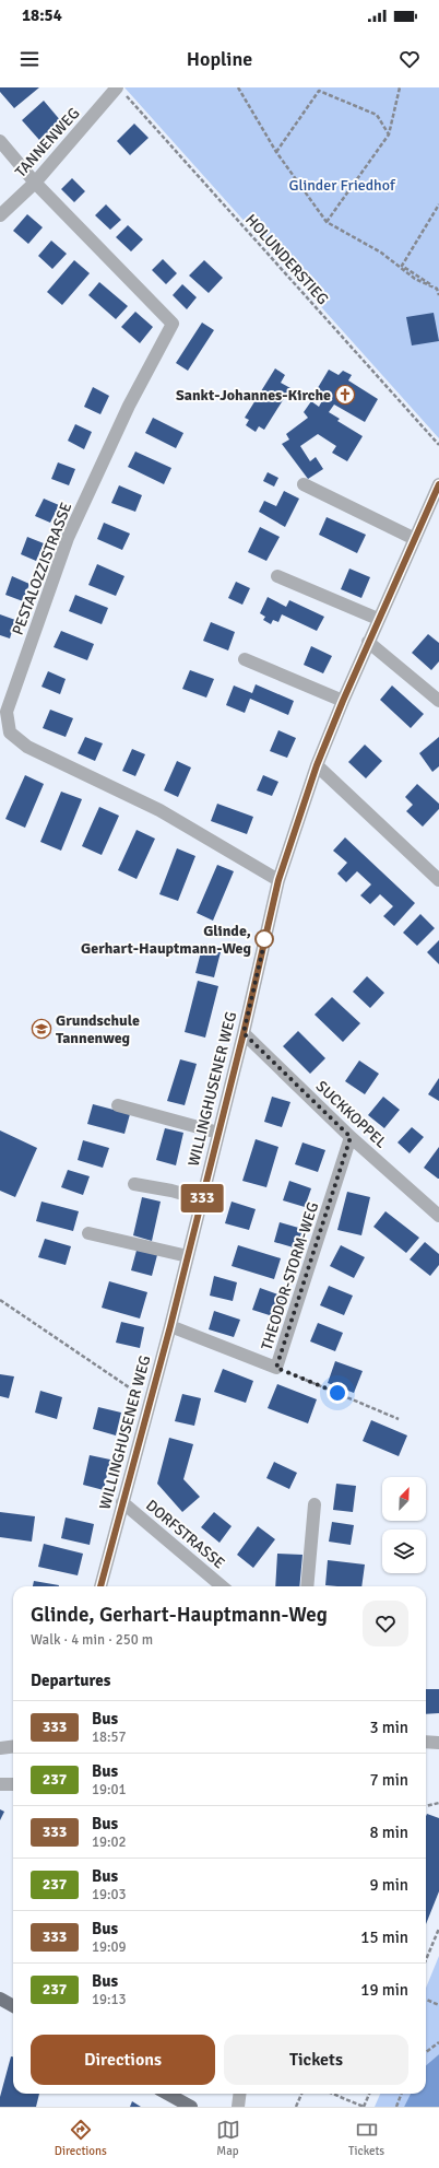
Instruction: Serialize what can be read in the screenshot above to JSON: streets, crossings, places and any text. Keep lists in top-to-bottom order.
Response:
{
  "streets": {
    "street": [
      "TANNENWEG",
      "PESTALOZZISTRASSE",
      "WILLINGHUSENER WEG",
      "SUCKKOPPEL",
      "THEODOR-STORM-WEG",
      "DORFSTRASSE"
    ],
    "path": ["HOLUNDERSTIEG"]
  },
  "crossings": [
    ["TANNENWEG", "HOLUNDERSTIEG"],
    ["TANNENWEG", "PESTALOZZISTRASSE"],
    ["PESTALOZZISTRASSE", "WILLINGHUSENER WEG"],
    ["WILLINGHUSENER WEG", "SUCKKOPPEL"],
    ["WILLINGHUSENER WEG", "THEODOR-STORM-WEG"],
    ["WILLINGHUSENER WEG", "DORFSTRASSE"],
    ["SUCKKOPPEL", "THEODOR-STORM-WEG"]
  ],
  "parks": ["Glinder Friedhof"],
  "places": {
    "church": ["Sankt-Johannes-Kirche"],
    "other": ["Glinde, Gerhart-Hauptmann-Weg"],
    "school or university": ["Grundschule Tannenweg"]
  },
  "lines": ["bus line 333"],
  "north": "top right",
  "page": {
    "status": "18:54",
    "header": "Hopline",
    "on_map": "333",
    "heading": [
      ["Glinde, Gerhart-Hauptmann-Weg", "Walk · 4 min · 250 m"],
      "Departures"
    ],
    "list": [
      {
        "mark": "333",
        "name": "Bus",
        "note": "18:57",
        "value": "3 min"
      },
      {
        "mark": "237",
        "name": "Bus",
        "note": "19:01",
        "value": "7 min"
      },
      {
        "mark": "333",
        "name": "Bus",
        "note": "19:02",
        "value": "8 min"
      },
      {
        "mark": "237",
        "name": "Bus",
        "note": "19:03",
        "value": "9 min"
      },
      {
        "mark": "333",
        "name": "Bus",
        "note": "19:09",
        "value": "15 min"
      },
      {
        "mark": "237",
        "name": "Bus",
        "note": "19:13",
        "value": "19 min"
      }
    ],
    "buttons": ["Directions", "Tickets"],
    "tabs": ["Directions", "Map", "Tickets"]
  }
}
